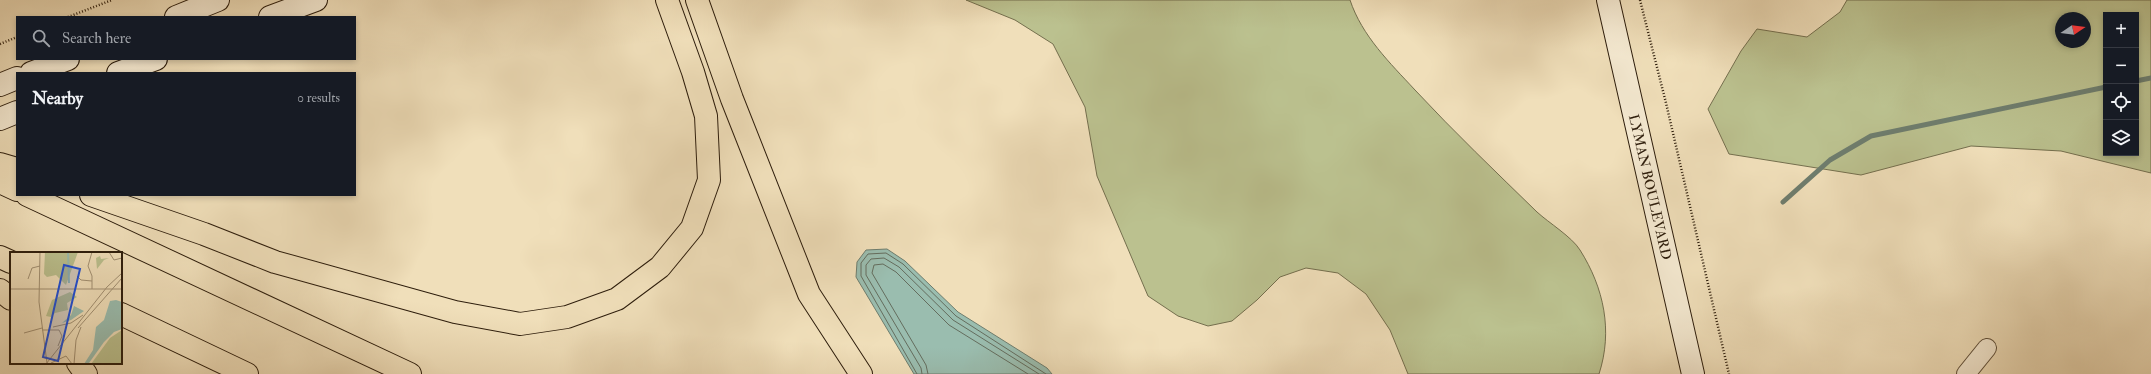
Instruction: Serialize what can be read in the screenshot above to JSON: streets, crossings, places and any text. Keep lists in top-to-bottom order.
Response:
{
  "streets": {
    "main road": ["LYMAN BOULEVARD"]
  },
  "north": "right",
  "page": {
    "map_buttons": ["+", "−"],
    "search": "Search here",
    "heading": ["Nearby", "0 results"]
  }
}
